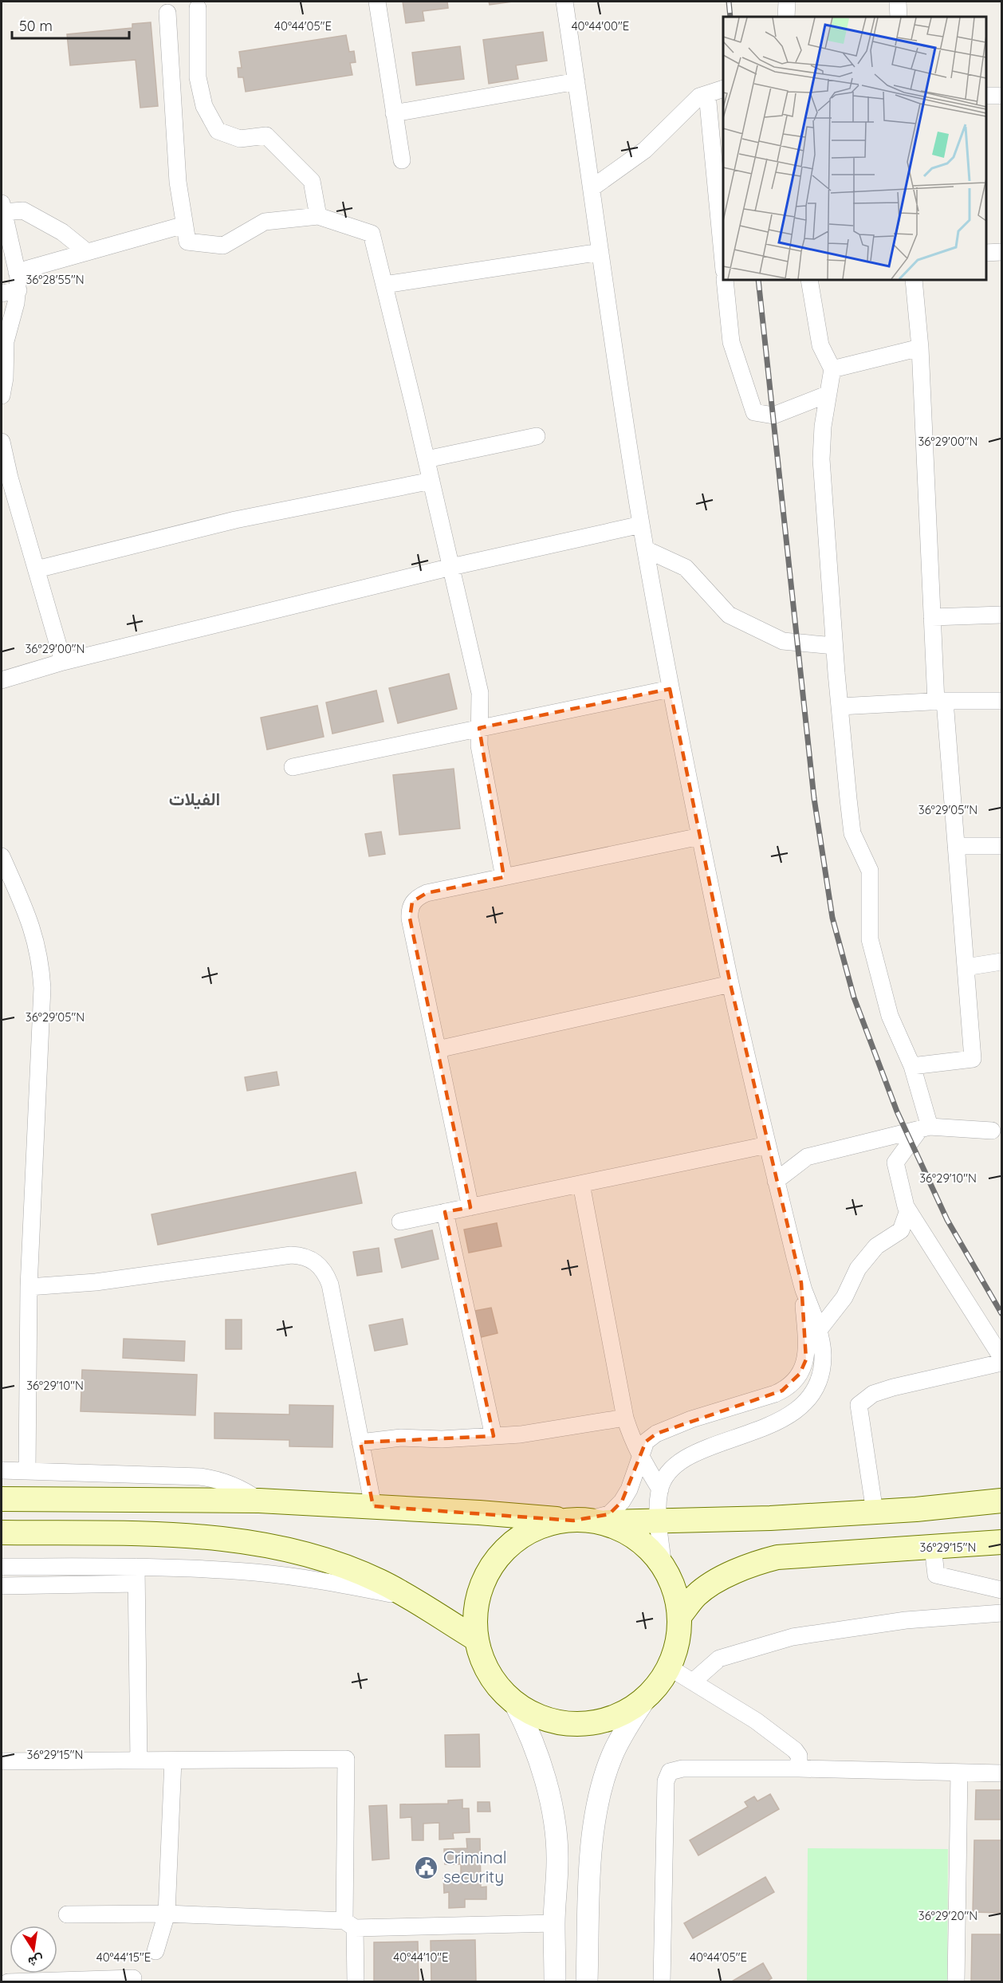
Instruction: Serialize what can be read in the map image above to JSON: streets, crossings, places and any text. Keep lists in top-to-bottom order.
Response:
{
  "districts": ["الفيلات"],
  "places": {
    "public building": ["Criminal security"]
  },
  "scale_bar": "50 m",
  "north": "bottom",
  "coordinates": [
    "40°44'05\"E",
    "40°44'00\"E",
    "36°28'55\"N",
    "36°29'00\"N",
    "36°29'05\"N",
    "36°29'10\"N",
    "36°29'15\"N",
    "36°29'20\"N",
    "40°44'15\"E",
    "40°44'10\"E"
  ]
}
